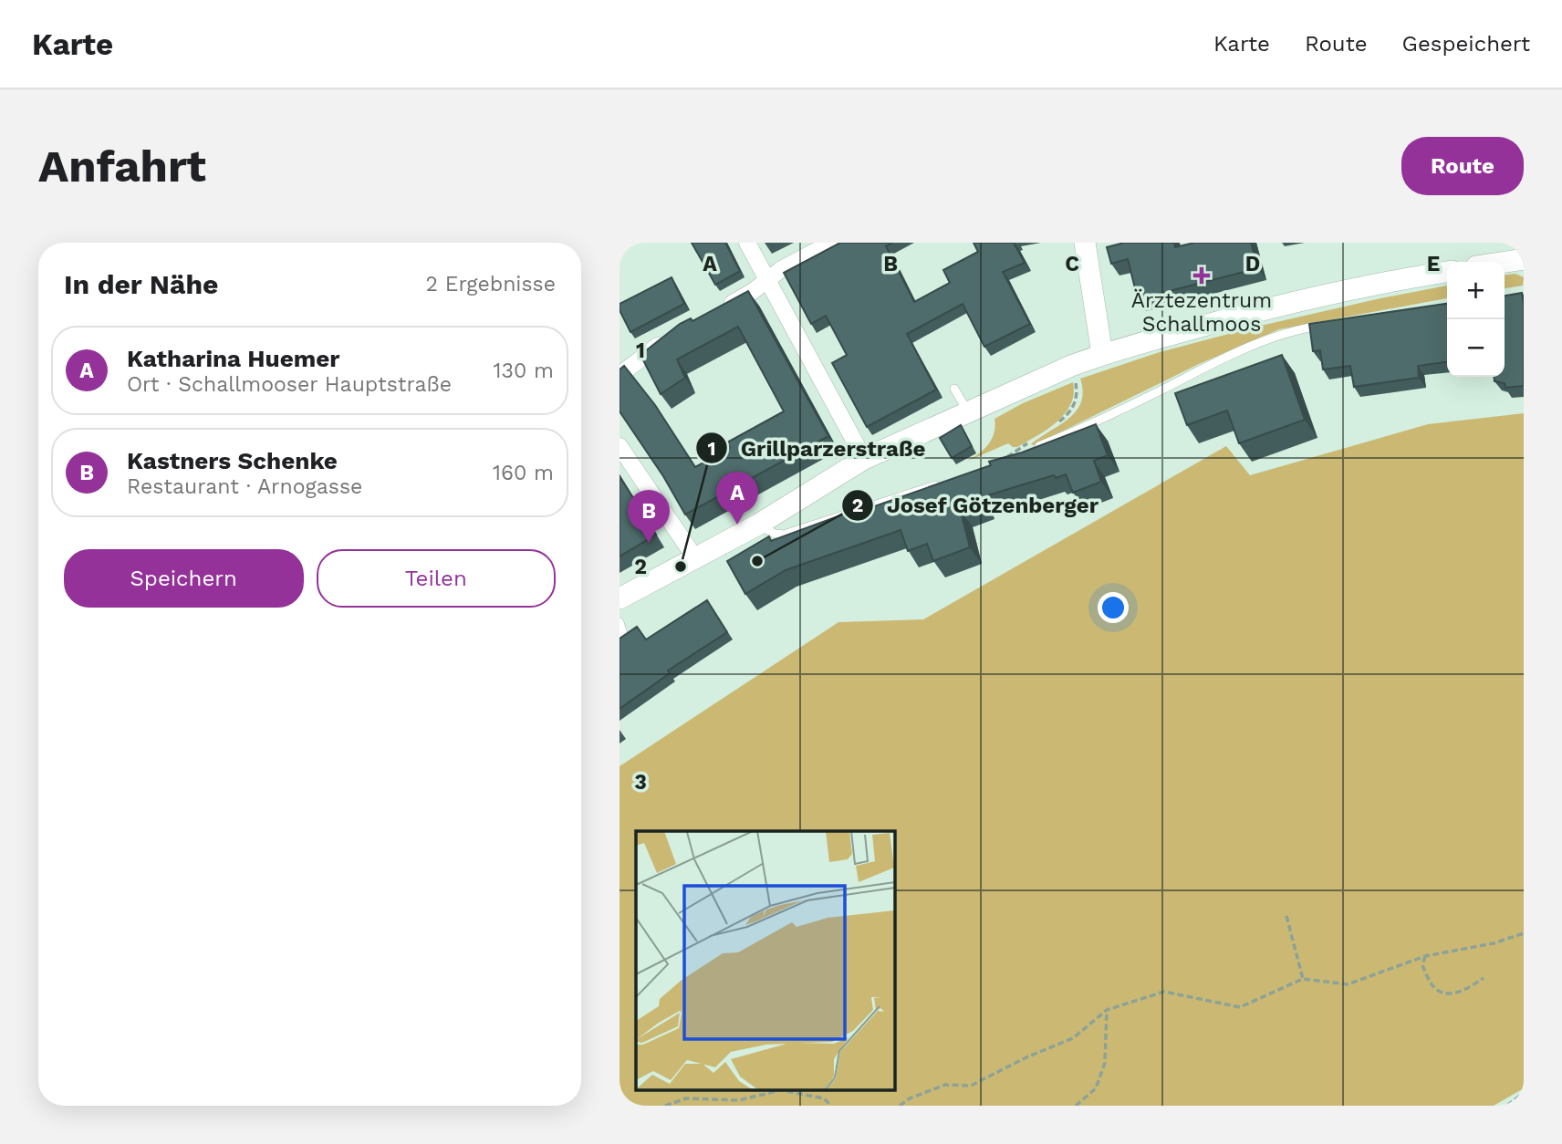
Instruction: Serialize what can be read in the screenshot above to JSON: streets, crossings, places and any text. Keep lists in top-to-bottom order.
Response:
{
  "places": {
    "health": ["Ärztezentrum Schallmoos"],
    "other": ["Josef Götzenberger", "Grillparzerstraße"]
  },
  "page": {
    "header": "Karte",
    "nav": ["Karte", "Route", "Gespeichert"],
    "buttons": [
      "Route",
      ["Speichern", "Teilen"]
    ],
    "title": "Anfahrt",
    "heading": ["In der Nähe", "2 Ergebnisse"],
    "map_buttons": ["+", "−"],
    "list": [
      {
        "mark": "A",
        "name": "Katharina Huemer",
        "note": "Ort · Schallmooser Hauptstraße",
        "value": "130 m"
      },
      {
        "mark": "B",
        "name": "Kastners Schenke",
        "note": "Restaurant · Arnogasse",
        "value": "160 m"
      }
    ],
    "pins": ["A", "B"]
  },
  "grid": {
    "columns": [
      "A",
      "B",
      "C",
      "D",
      "E"
    ],
    "rows": ["1", "2", "3"]
  }
}
